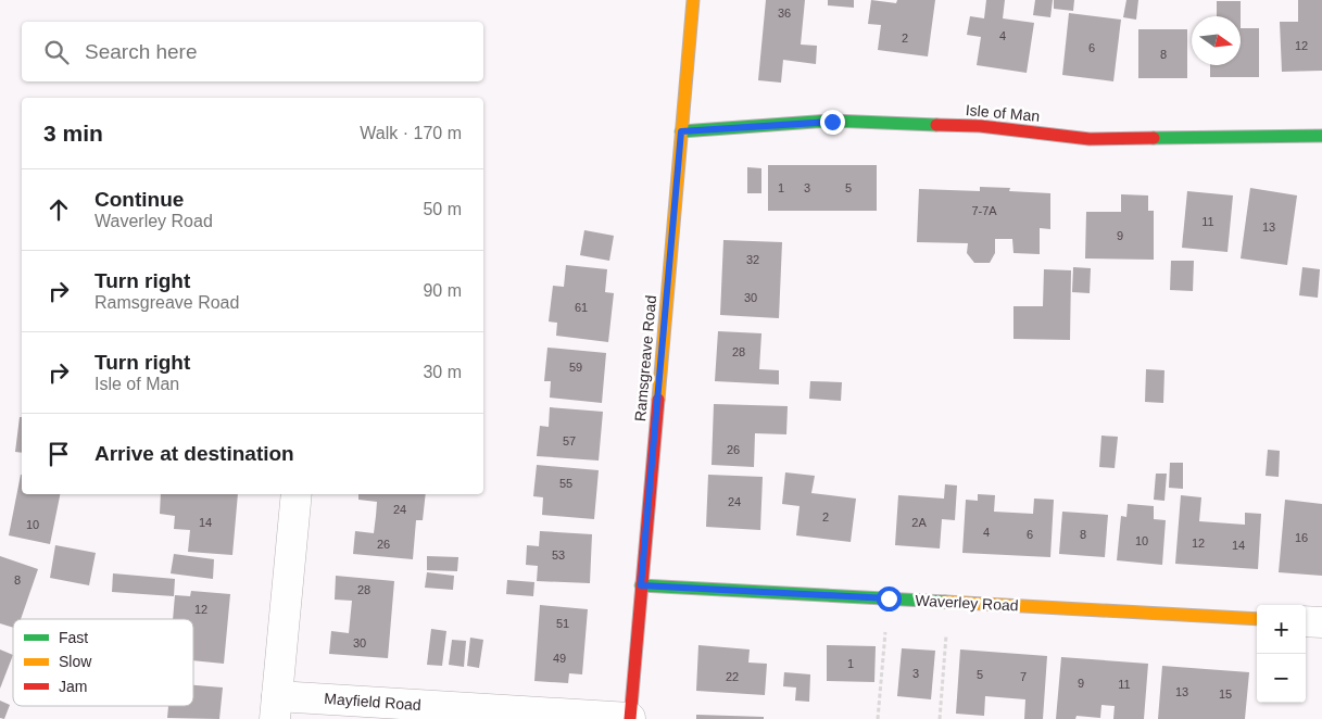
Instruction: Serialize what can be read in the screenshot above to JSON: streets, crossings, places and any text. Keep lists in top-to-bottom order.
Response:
{
  "streets": {
    "street": [
      "Isle of Man",
      "Ramsgreave Road",
      "Waverley Road",
      "Mayfield Road"
    ]
  },
  "crossings": [
    ["Isle of Man", "Ramsgreave Road"],
    ["Ramsgreave Road", "Waverley Road"],
    ["Ramsgreave Road", "Mayfield Road"]
  ],
  "house_numbers": [
    "36",
    "4",
    "2",
    "12",
    "6",
    "8",
    "1",
    "3",
    "5",
    "7-7A",
    "11",
    "13",
    "9",
    "32",
    "30",
    "61",
    "28",
    "59",
    "57",
    "26",
    "55",
    "24",
    "24",
    "2",
    "14",
    "2A",
    "10",
    "4",
    "6",
    "8",
    "16",
    "10",
    "12",
    "26",
    "14",
    "53",
    "8",
    "28",
    "12",
    "51",
    "30",
    "49",
    "1",
    "3",
    "5",
    "22",
    "7",
    "9",
    "11",
    "13",
    "15"
  ],
  "legend": ["Fast", "Slow", "Jam"],
  "north": "right",
  "page": {
    "search": "Search here",
    "heading": ["3 min", "Walk · 170 m"],
    "list": [
      ["Continue", "Waverley Road", "50 m"],
      ["Turn right", "Ramsgreave Road", "90 m"],
      ["Turn right", "Isle of Man", "30 m"],
      "Arrive at destination"
    ],
    "map_buttons": ["+", "−"]
  }
}
